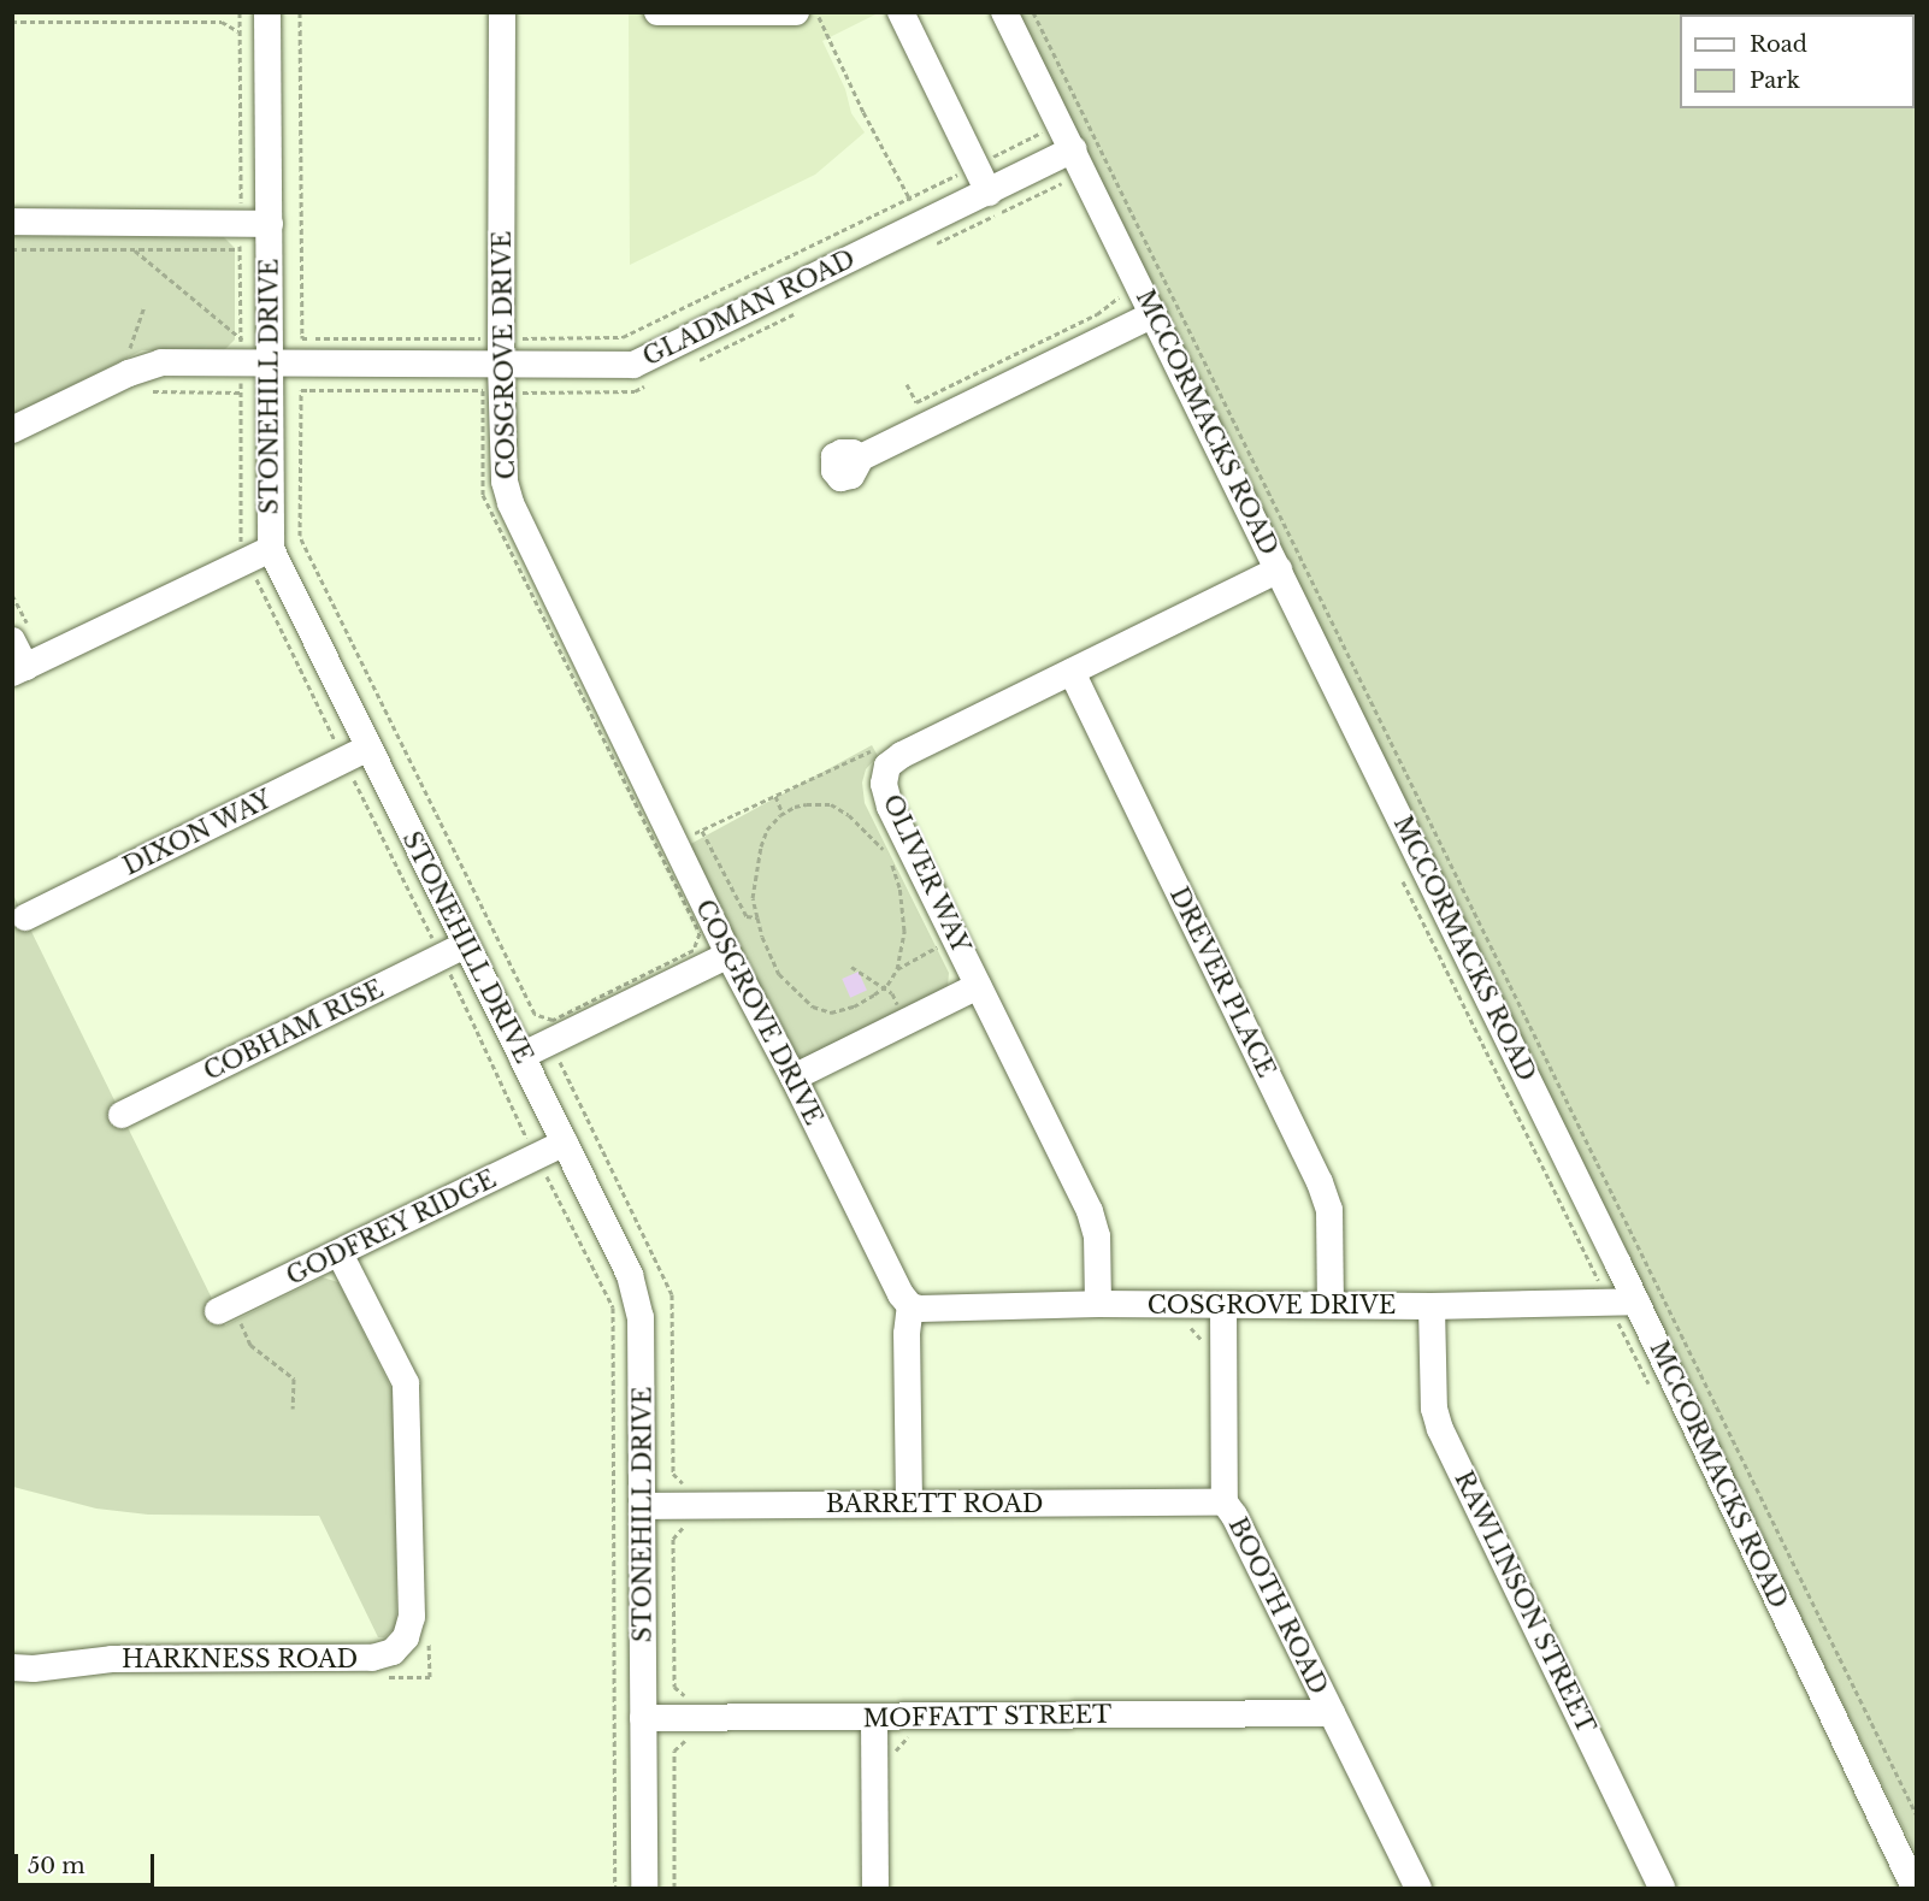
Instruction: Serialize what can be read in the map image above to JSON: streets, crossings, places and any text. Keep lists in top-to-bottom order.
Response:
{
  "streets": {
    "street": [
      "GLADMAN ROAD",
      "COSGROVE DRIVE",
      "STONEHILL DRIVE",
      "MCCORMACKS ROAD",
      "DIXON WAY",
      "OLIVER WAY",
      "DREVER PLACE",
      "COBHAM RISE",
      "GODFREY RIDGE",
      "BARRETT ROAD",
      "RAWLINSON STREET",
      "BOOTH ROAD",
      "HARKNESS ROAD",
      "MOFFATT STREET"
    ]
  },
  "crossings": [
    ["GLADMAN ROAD", "COSGROVE DRIVE"],
    ["GLADMAN ROAD", "STONEHILL DRIVE"],
    ["GLADMAN ROAD", "MCCORMACKS ROAD"],
    ["COSGROVE DRIVE", "MCCORMACKS ROAD"],
    ["COSGROVE DRIVE", "OLIVER WAY"],
    ["COSGROVE DRIVE", "DREVER PLACE"],
    ["COSGROVE DRIVE", "RAWLINSON STREET"],
    ["COSGROVE DRIVE", "BOOTH ROAD"],
    ["STONEHILL DRIVE", "DIXON WAY"],
    ["STONEHILL DRIVE", "COBHAM RISE"],
    ["STONEHILL DRIVE", "GODFREY RIDGE"],
    ["STONEHILL DRIVE", "BARRETT ROAD"],
    ["STONEHILL DRIVE", "MOFFATT STREET"],
    ["MCCORMACKS ROAD", "OLIVER WAY"],
    ["OLIVER WAY", "DREVER PLACE"],
    ["GODFREY RIDGE", "HARKNESS ROAD"],
    ["BARRETT ROAD", "BOOTH ROAD"],
    ["BOOTH ROAD", "MOFFATT STREET"]
  ],
  "legend": ["Road", "Park"],
  "scale_bar": "50 m"
}
